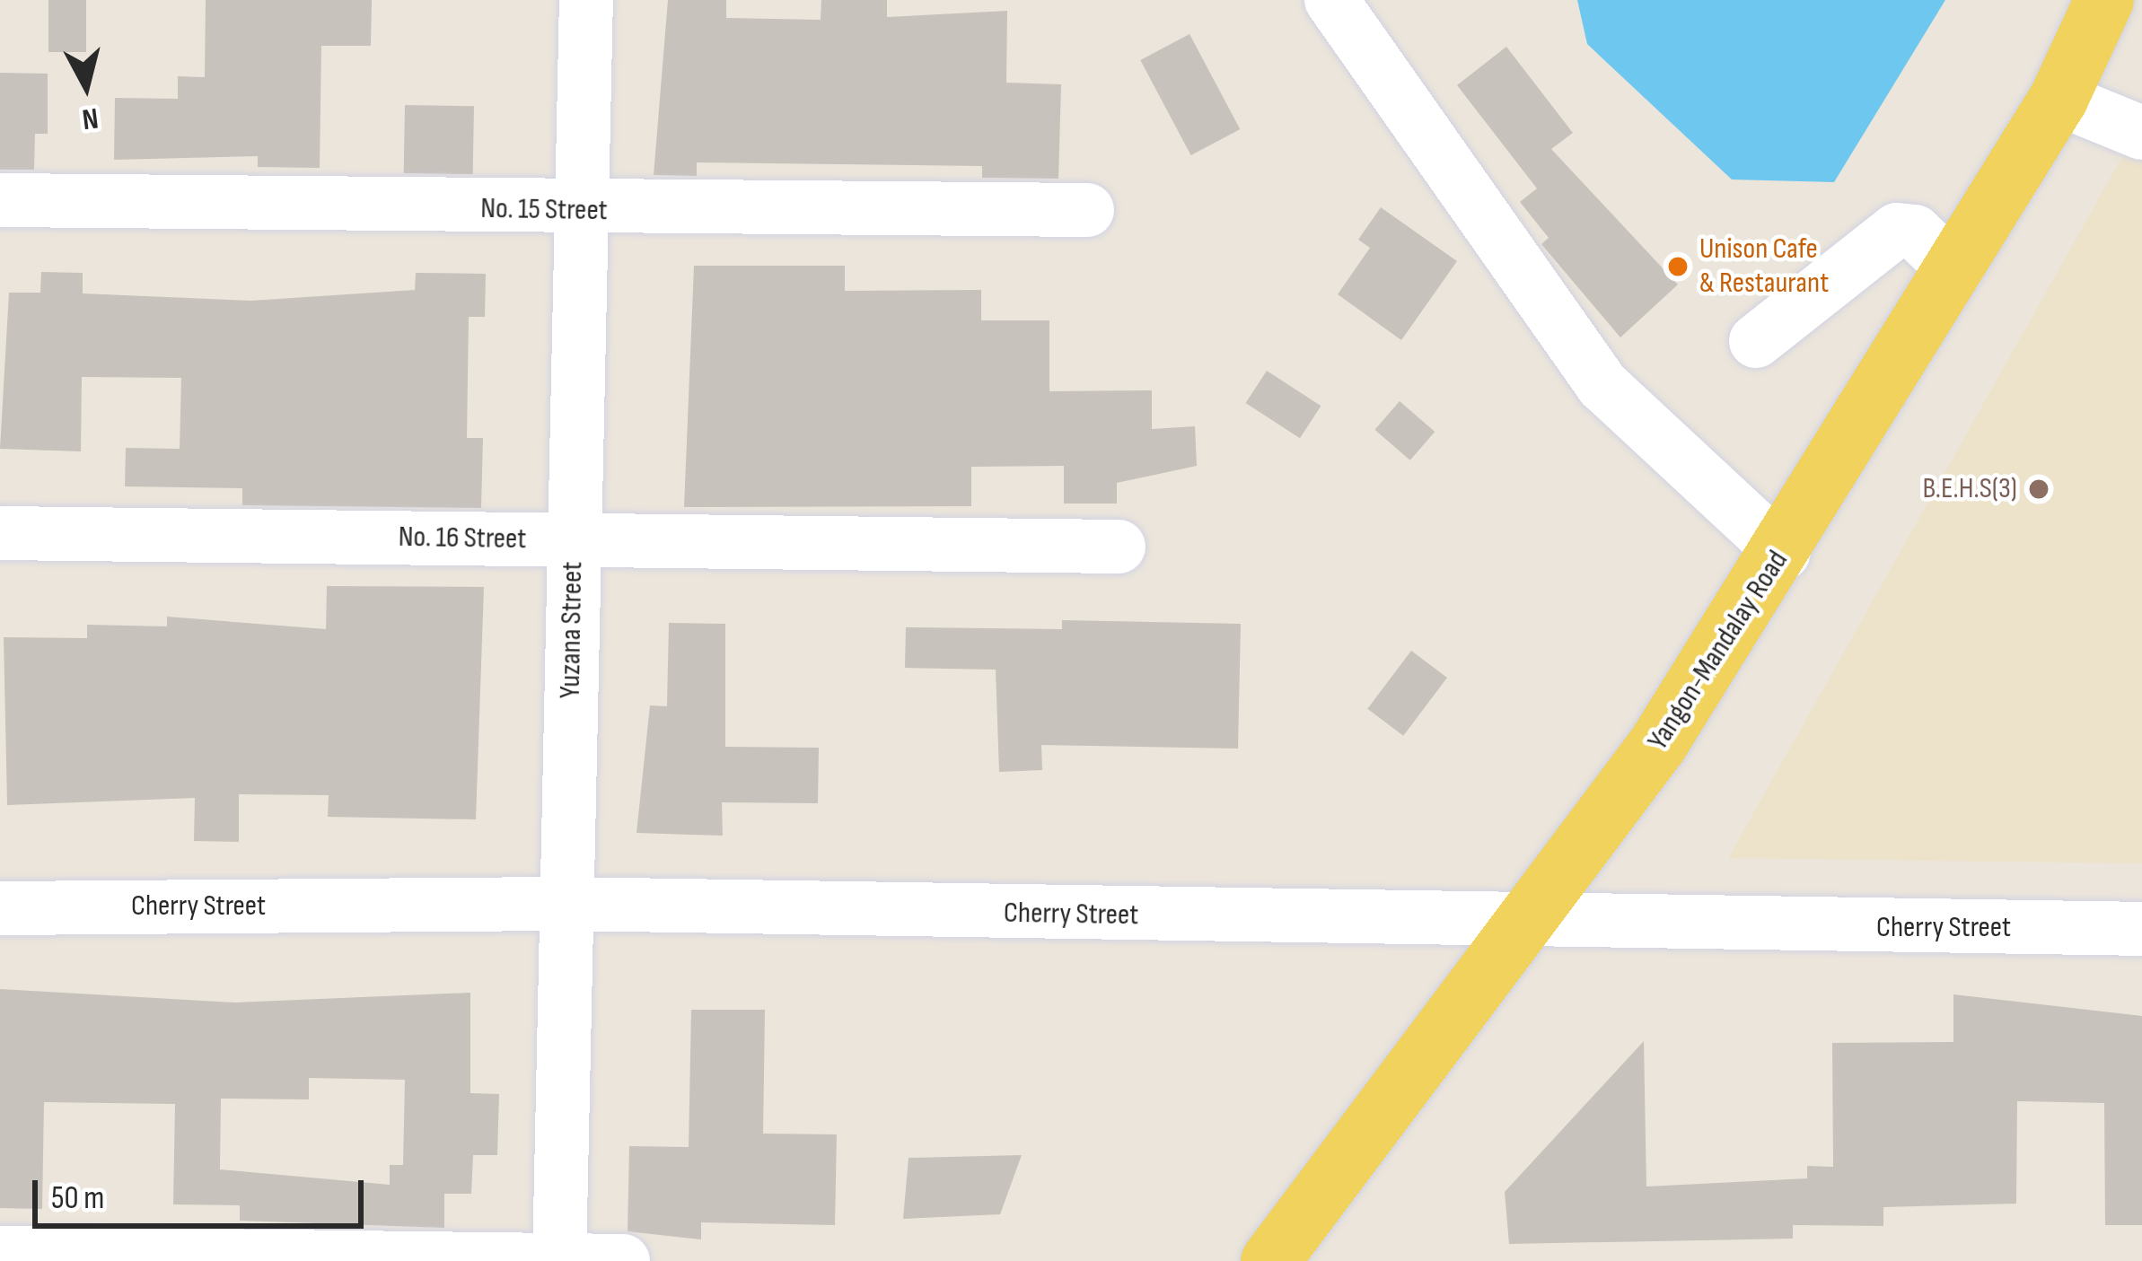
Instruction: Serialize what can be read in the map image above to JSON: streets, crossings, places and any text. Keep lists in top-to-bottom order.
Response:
{
  "streets": {
    "main road": ["Yangon-Mandalay Road"],
    "street": [
      "No. 15 Street",
      "No. 16 Street",
      "Yuzana Street",
      "Cherry Street"
    ]
  },
  "crossings": [
    ["No. 15 Street", "Yuzana Street"],
    ["No. 16 Street", "Yuzana Street"],
    ["Yuzana Street", "Cherry Street"],
    ["Yangon-Mandalay Road", "Cherry Street"]
  ],
  "places": ["Unison Cafe & Restaurant", "B.E.H.S(3)"],
  "scale_bar": "50 m",
  "north": "bottom"
}
